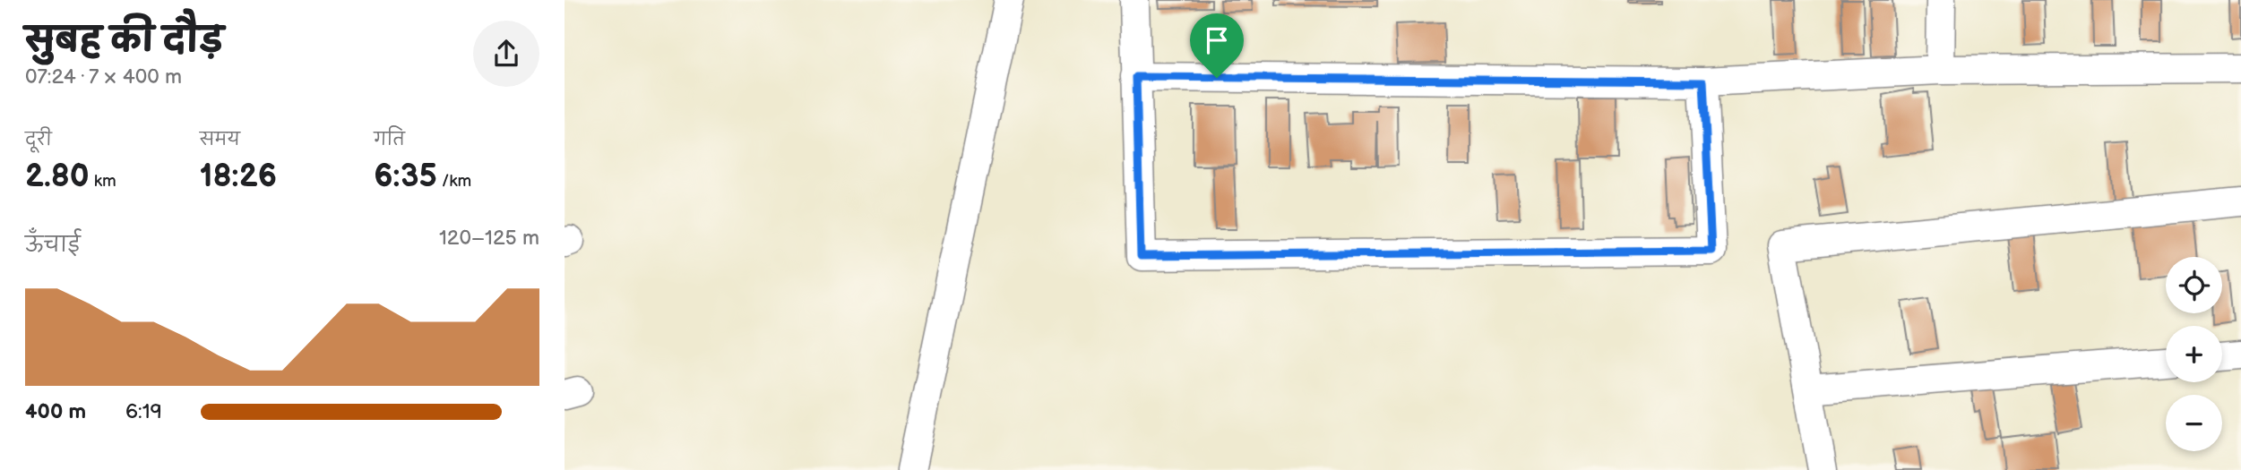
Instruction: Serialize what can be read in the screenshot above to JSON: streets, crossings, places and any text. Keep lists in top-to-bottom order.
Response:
{
  "page": {
    "heading": ["सुबह की दौड़", "07:24 · 7 × 400 m"],
    "stats": [
      ["दूरी", "2.80 km"],
      ["समय", "18:26"],
      ["गति", "6:35 /km"]
    ],
    "chart": ["ऊँचाई", "120–125 m"],
    "map_buttons": ["+", "−"],
    "list": [
      {
        "name": "400 m",
        "note": "6:19"
      }
    ]
  }
}
